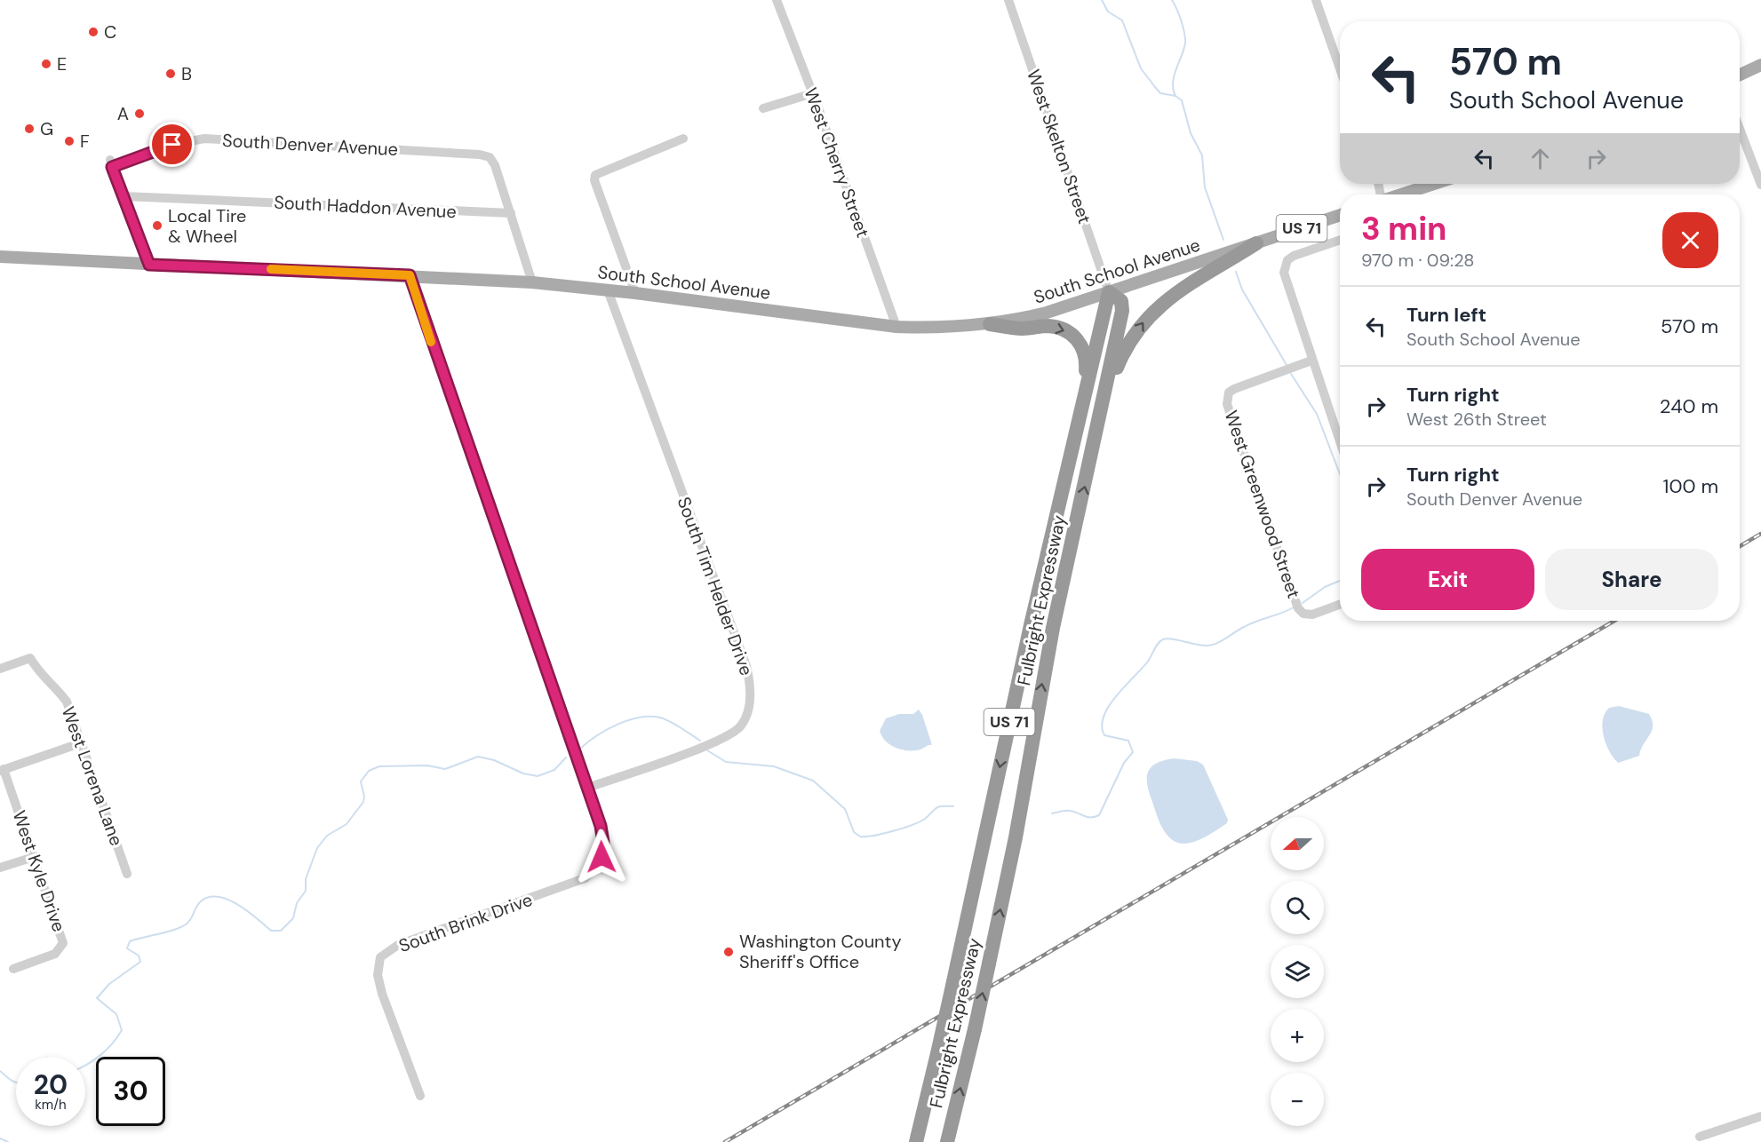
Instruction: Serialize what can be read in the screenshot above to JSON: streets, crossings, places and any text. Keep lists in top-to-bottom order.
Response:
{
  "streets": {
    "highway": ["US 71", "Fulbright Expressway"],
    "main road": ["South School Avenue"],
    "street": [
      "South Denver Avenue",
      "West Skelton Street",
      "West Cherry Street",
      "South Haddon Avenue",
      "West Greenwood Street",
      "South Tim Helder Drive",
      "West Lorena Lane",
      "West Kyle Drive",
      "South Brink Drive"
    ]
  },
  "crossings": [
    ["South Denver Avenue", "South Haddon Avenue"],
    ["West Skelton Street", "US 71"],
    ["West Skelton Street", "South School Avenue"],
    ["West Skelton Street", "Fulbright Expressway"],
    ["West Cherry Street", "South School Avenue"],
    ["US 71", "South School Avenue"],
    ["US 71", "Fulbright Expressway"],
    ["South School Avenue", "South Tim Helder Drive"],
    ["South School Avenue", "Fulbright Expressway"],
    ["South Tim Helder Drive", "South Brink Drive"]
  ],
  "places": [
    "C",
    "E",
    "B",
    "A",
    "G",
    "F",
    "Local Tire & Wheel",
    "Washington County Sheriff's Office"
  ],
  "north": "left",
  "page": {
    "turn": ["570 m", "South School Avenue"],
    "heading": ["3 min", "970 m · 09:28"],
    "list": [
      {
        "name": "Turn left",
        "note": "South School Avenue",
        "value": "570 m"
      },
      {
        "name": "Turn right",
        "note": "West 26th Street",
        "value": "240 m"
      },
      {
        "name": "Turn right",
        "note": "South Denver Avenue",
        "value": "100 m"
      }
    ],
    "buttons": ["Exit", "Share"],
    "map_buttons": ["+", "−"],
    "speed": "20 km/h",
    "limit": "30"
  }
}
